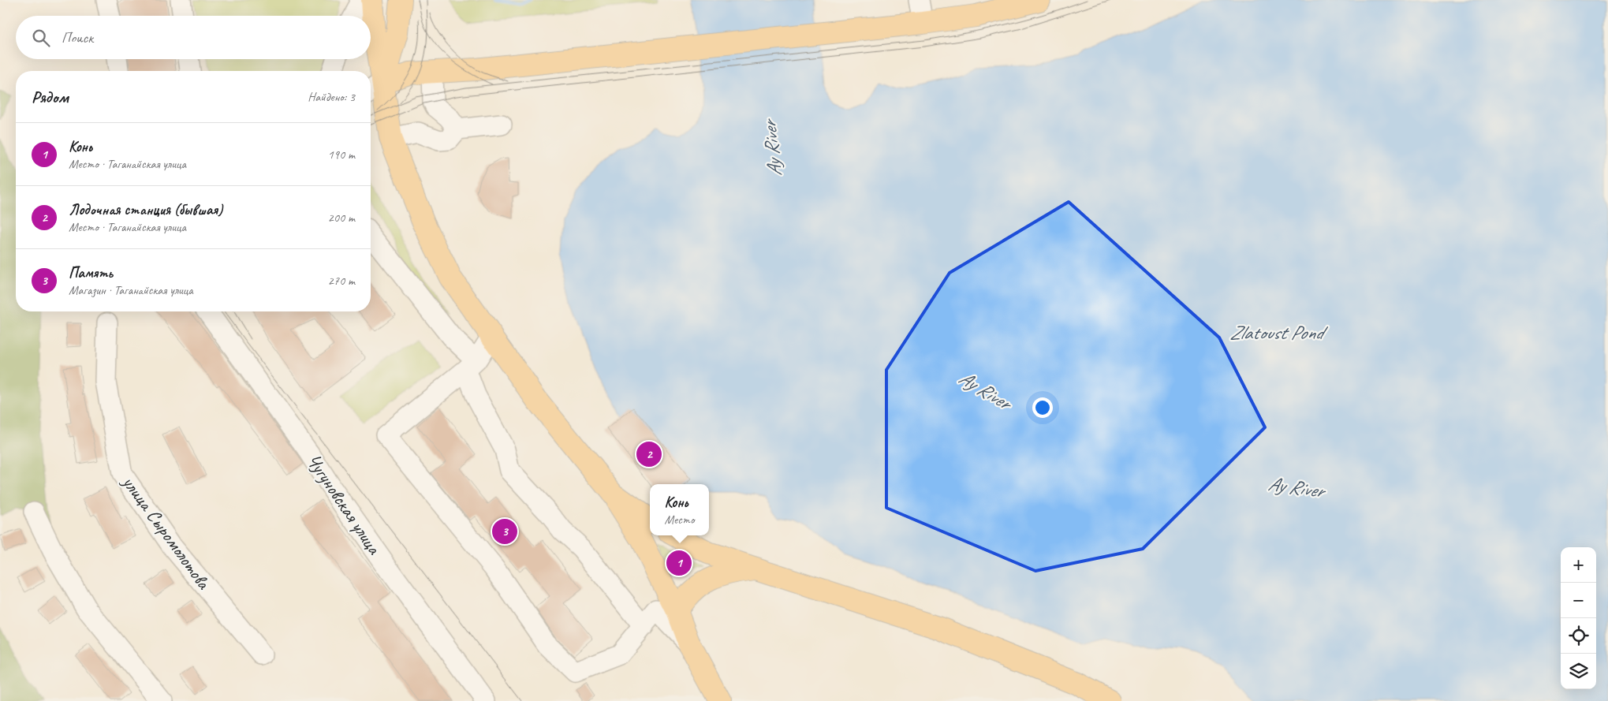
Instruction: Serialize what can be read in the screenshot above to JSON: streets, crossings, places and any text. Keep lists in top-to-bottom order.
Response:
{
  "streets": {
    "street": ["Чугуновская улица", "улица Сыромолотова"]
  },
  "water": ["Ay River", "Zlatoust Pond"],
  "page": {
    "search": "Поиск",
    "heading": ["Рядом", "Найдено: 3"],
    "list": [
      {
        "mark": "1",
        "name": "Конь",
        "note": "Место · Таганайская улица",
        "value": "190 m"
      },
      {
        "mark": "2",
        "name": "Лодочная станция (бывшая)",
        "note": "Место · Таганайская улица",
        "value": "200 m"
      },
      {
        "mark": "3",
        "name": "Память",
        "note": "Магазин · Таганайская улица",
        "value": "270 m"
      }
    ],
    "pins": ["2", "3", "1"],
    "popup": ["Конь", "Место"],
    "map_buttons": ["+", "−"]
  }
}
